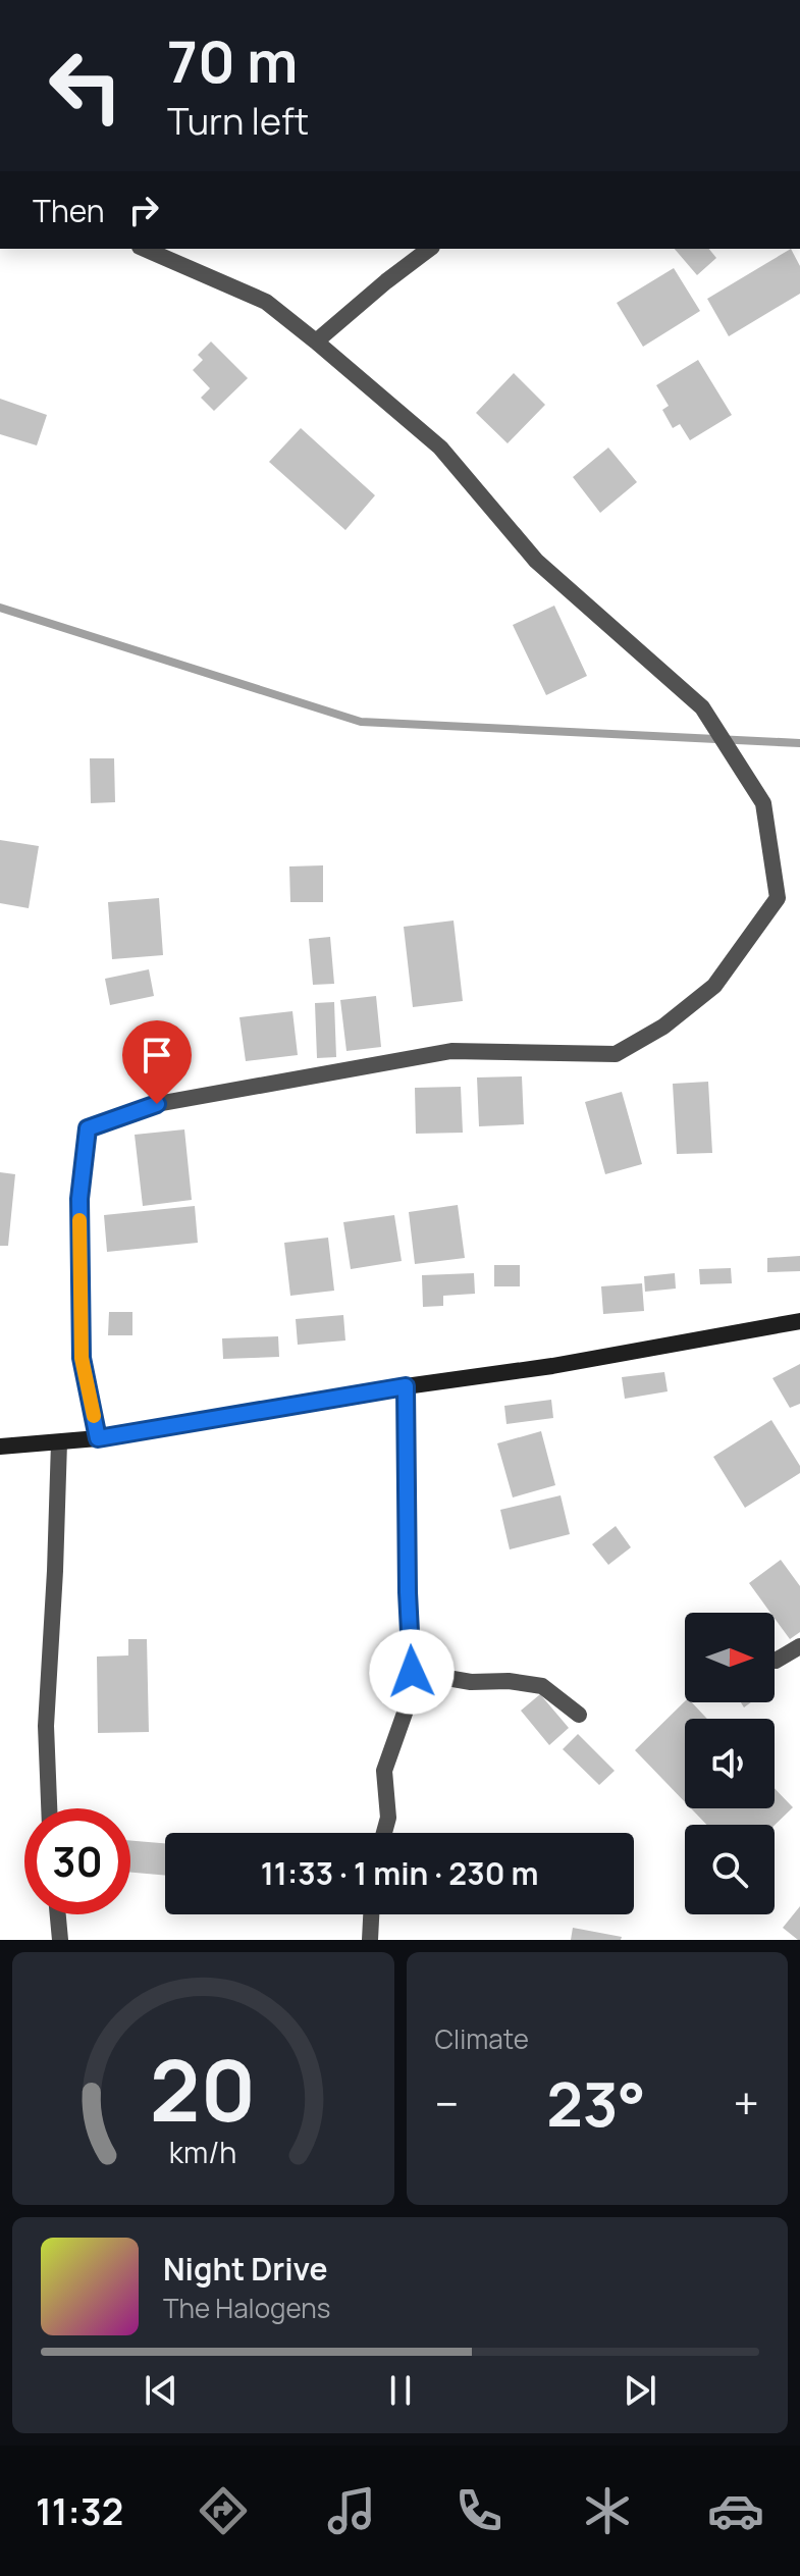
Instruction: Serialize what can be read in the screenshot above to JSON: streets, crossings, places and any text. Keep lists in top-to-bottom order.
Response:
{
  "north": "right",
  "page": {
    "turn": ["70 m", "Turn left"],
    "then": "Then",
    "limit": "30",
    "trip": "11:33 · 1 min · 230 m",
    "tile": "Climate",
    "heat": ["−", "23°", "+"],
    "song": ["Night Drive", "The Halogens"],
    "tabs": "11:32",
    "gauge": ["20", "km/h"]
  }
}
